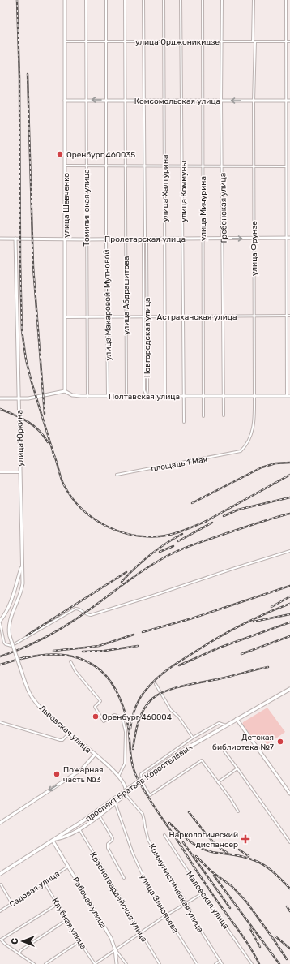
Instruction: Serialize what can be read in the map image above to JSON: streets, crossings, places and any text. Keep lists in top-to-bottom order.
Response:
{
  "streets": {
    "main road": [
      "Комсомольская улица",
      "улица Шевченко",
      "Пролетарская улица",
      "Полтавская улица",
      "улица Юркина",
      "Львовская улица",
      "проспект Братьев Коростелёвых",
      "Рабочая улица"
    ],
    "street": [
      "улица Орджоникидзе",
      "улица Халтурина",
      "улица Коммуны",
      "Томилинская улица",
      "Гребенская улица",
      "улица Мичурина",
      "улица Фрунзе",
      "улица Абдрашитова",
      "улица Макаровой-Мутновой",
      "Астраханская улица",
      "Новгородская улица",
      "площадь 1 Мая",
      "Коммунистическая улица",
      "Садовая улица",
      "Красногвардейская улица",
      "Маловская улица",
      "улица Зиновьева",
      "Клубная улица"
    ]
  },
  "crossings": [
    ["улица Орджоникидзе", "улица Халтурина"],
    ["улица Орджоникидзе", "улица Коммуны"],
    ["улица Орджоникидзе", "улица Шевченко"],
    ["улица Орджоникидзе", "Томилинская улица"],
    ["улица Орджоникидзе", "Гребенская улица"],
    ["улица Орджоникидзе", "улица Мичурина"],
    ["улица Орджоникидзе", "улица Фрунзе"],
    ["улица Орджоникидзе", "улица Абдрашитова"],
    ["улица Орджоникидзе", "улица Макаровой-Мутновой"],
    ["улица Орджоникидзе", "Новгородская улица"],
    ["Комсомольская улица", "улица Халтурина"],
    ["Комсомольская улица", "улица Коммуны"],
    ["Комсомольская улица", "улица Шевченко"],
    ["Комсомольская улица", "Томилинская улица"],
    ["Комсомольская улица", "Гребенская улица"],
    ["Комсомольская улица", "улица Мичурина"],
    ["Комсомольская улица", "улица Фрунзе"],
    ["Комсомольская улица", "улица Абдрашитова"],
    ["Комсомольская улица", "улица Макаровой-Мутновой"],
    ["Комсомольская улица", "Новгородская улица"],
    ["улица Халтурина", "Пролетарская улица"],
    ["улица Халтурина", "Астраханская улица"],
    ["улица Халтурина", "Полтавская улица"],
    ["улица Коммуны", "Пролетарская улица"],
    ["улица Коммуны", "Астраханская улица"],
    ["улица Коммуны", "Полтавская улица"],
    ["улица Шевченко", "Пролетарская улица"],
    ["улица Шевченко", "Астраханская улица"],
    ["улица Шевченко", "Полтавская улица"],
    ["Томилинская улица", "Пролетарская улица"],
    ["Томилинская улица", "Астраханская улица"],
    ["Томилинская улица", "Полтавская улица"],
    ["Гребенская улица", "Пролетарская улица"],
    ["Гребенская улица", "Астраханская улица"],
    ["Гребенская улица", "Полтавская улица"],
    ["улица Мичурина", "Пролетарская улица"],
    ["улица Мичурина", "Астраханская улица"],
    ["улица Мичурина", "Полтавская улица"],
    ["Пролетарская улица", "улица Фрунзе"],
    ["Пролетарская улица", "улица Абдрашитова"],
    ["Пролетарская улица", "улица Макаровой-Мутновой"],
    ["Пролетарская улица", "Новгородская улица"],
    ["Пролетарская улица", "улица Юркина"],
    ["улица Фрунзе", "Астраханская улица"],
    ["улица Фрунзе", "Полтавская улица"],
    ["улица Фрунзе", "площадь 1 Мая"],
    ["улица Абдрашитова", "Астраханская улица"],
    ["улица Абдрашитова", "Полтавская улица"],
    ["улица Макаровой-Мутновой", "Астраханская улица"],
    ["улица Макаровой-Мутновой", "Полтавская улица"],
    ["Астраханская улица", "Новгородская улица"],
    ["Новгородская улица", "Полтавская улица"],
    ["Полтавская улица", "улица Юркина"],
    ["улица Юркина", "Львовская улица"],
    ["Львовская улица", "проспект Братьев Коростелёвых"],
    ["Львовская улица", "Коммунистическая улица"],
    ["проспект Братьев Коростелёвых", "Коммунистическая улица"],
    ["проспект Братьев Коростелёвых", "Красногвардейская улица"],
    ["проспект Братьев Коростелёвых", "Рабочая улица"],
    ["проспект Братьев Коростелёвых", "улица Зиновьева"],
    ["Садовая улица", "Рабочая улица"],
    ["Садовая улица", "Клубная улица"]
  ],
  "places": {
    "other": [
      "Оренбург 460035",
      "Оренбург 460004",
      "Детская библиотека №7",
      "Пожарная часть №3"
    ],
    "health": ["Наркологический диспансер"]
  },
  "north": "left"
}
